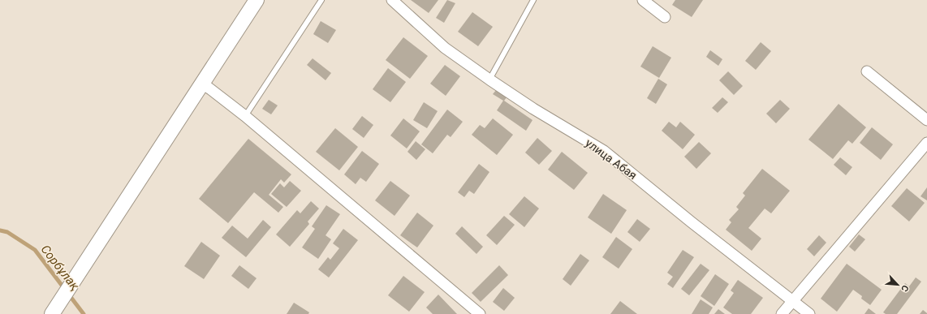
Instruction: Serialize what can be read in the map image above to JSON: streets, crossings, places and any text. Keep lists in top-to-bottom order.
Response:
{
  "streets": {
    "street": ["улица Абая"]
  },
  "water": ["Сорбұлақ"],
  "north": "bottom right"
}
